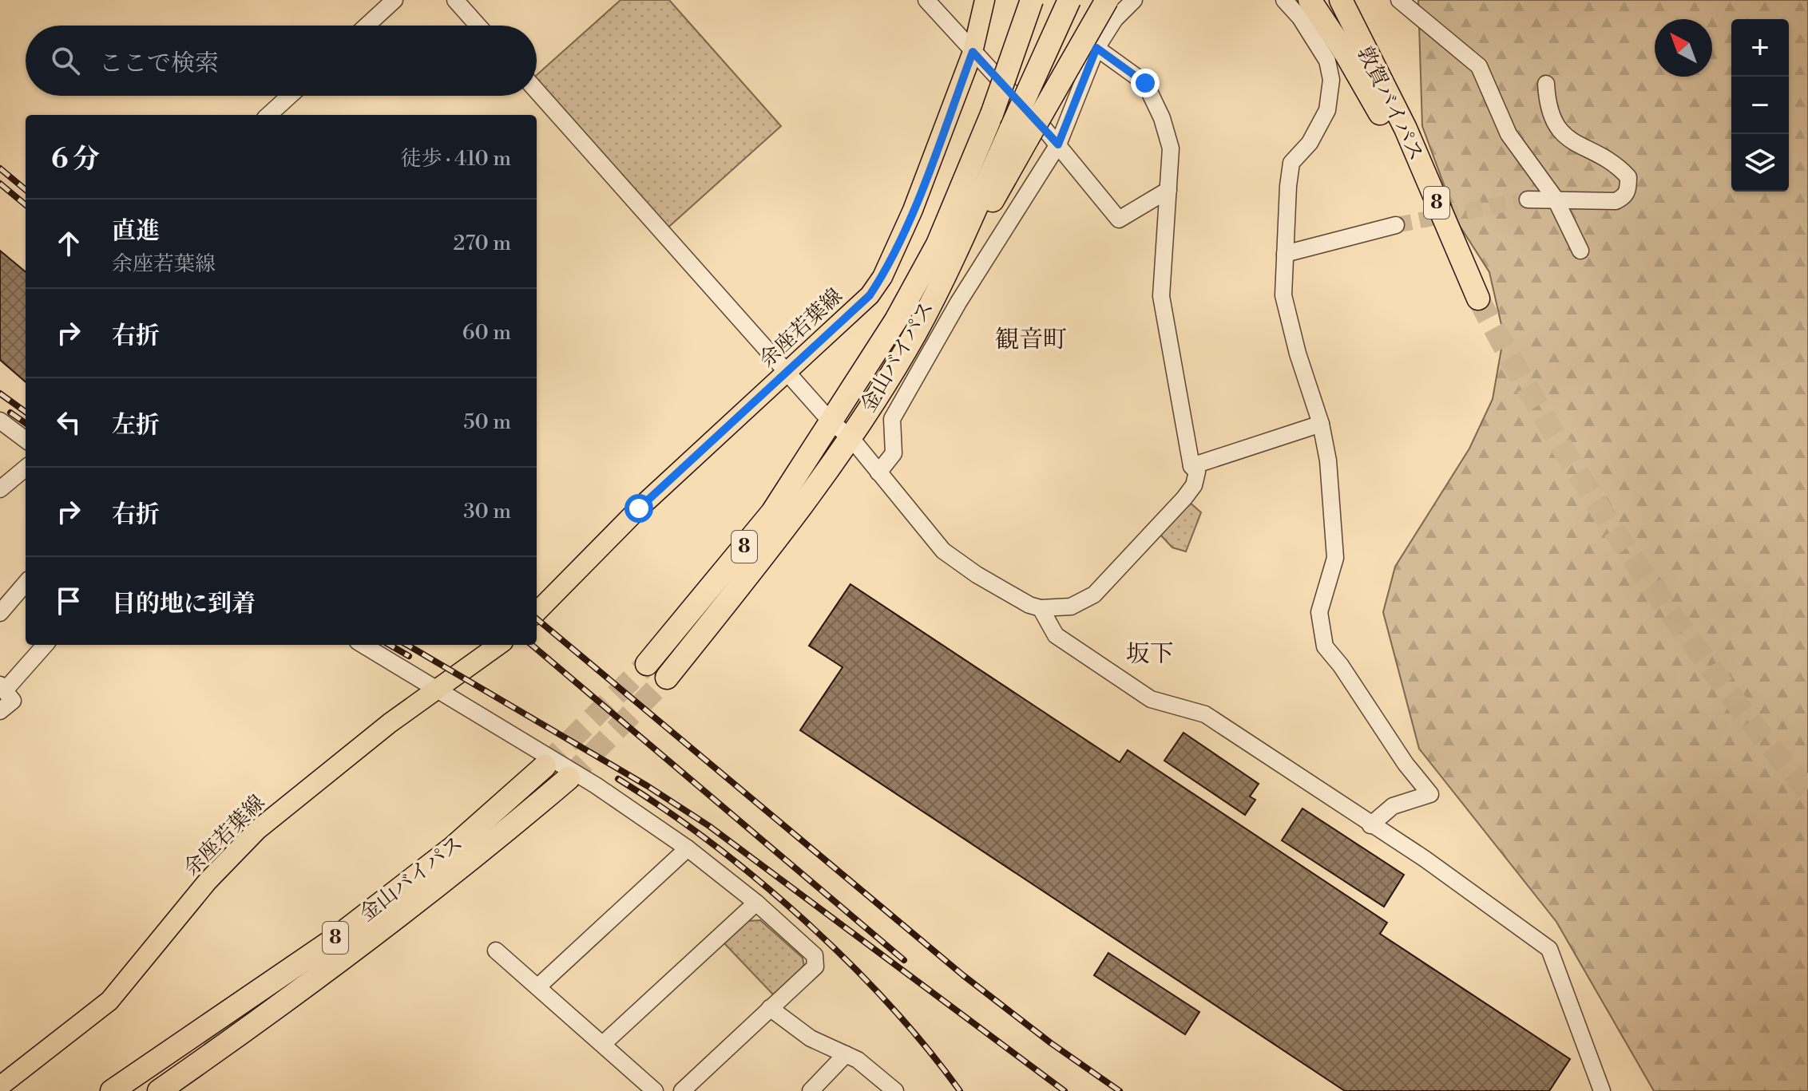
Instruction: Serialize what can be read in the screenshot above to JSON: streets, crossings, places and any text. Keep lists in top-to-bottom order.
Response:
{
  "streets": {
    "highway": ["敦賀バイパス", "8", "金山バイパス"],
    "main road": ["余座若葉線"]
  },
  "districts": ["観音町", "坂下"],
  "north": "top left",
  "page": {
    "map_buttons": ["+", "−"],
    "search": "ここで検索",
    "heading": ["6 分", "徒歩 · 410 m"],
    "list": [
      ["直進", "余座若葉線", "270 m"],
      ["右折", "60 m"],
      ["左折", "50 m"],
      ["右折", "30 m"],
      "目的地に到着"
    ]
  }
}
